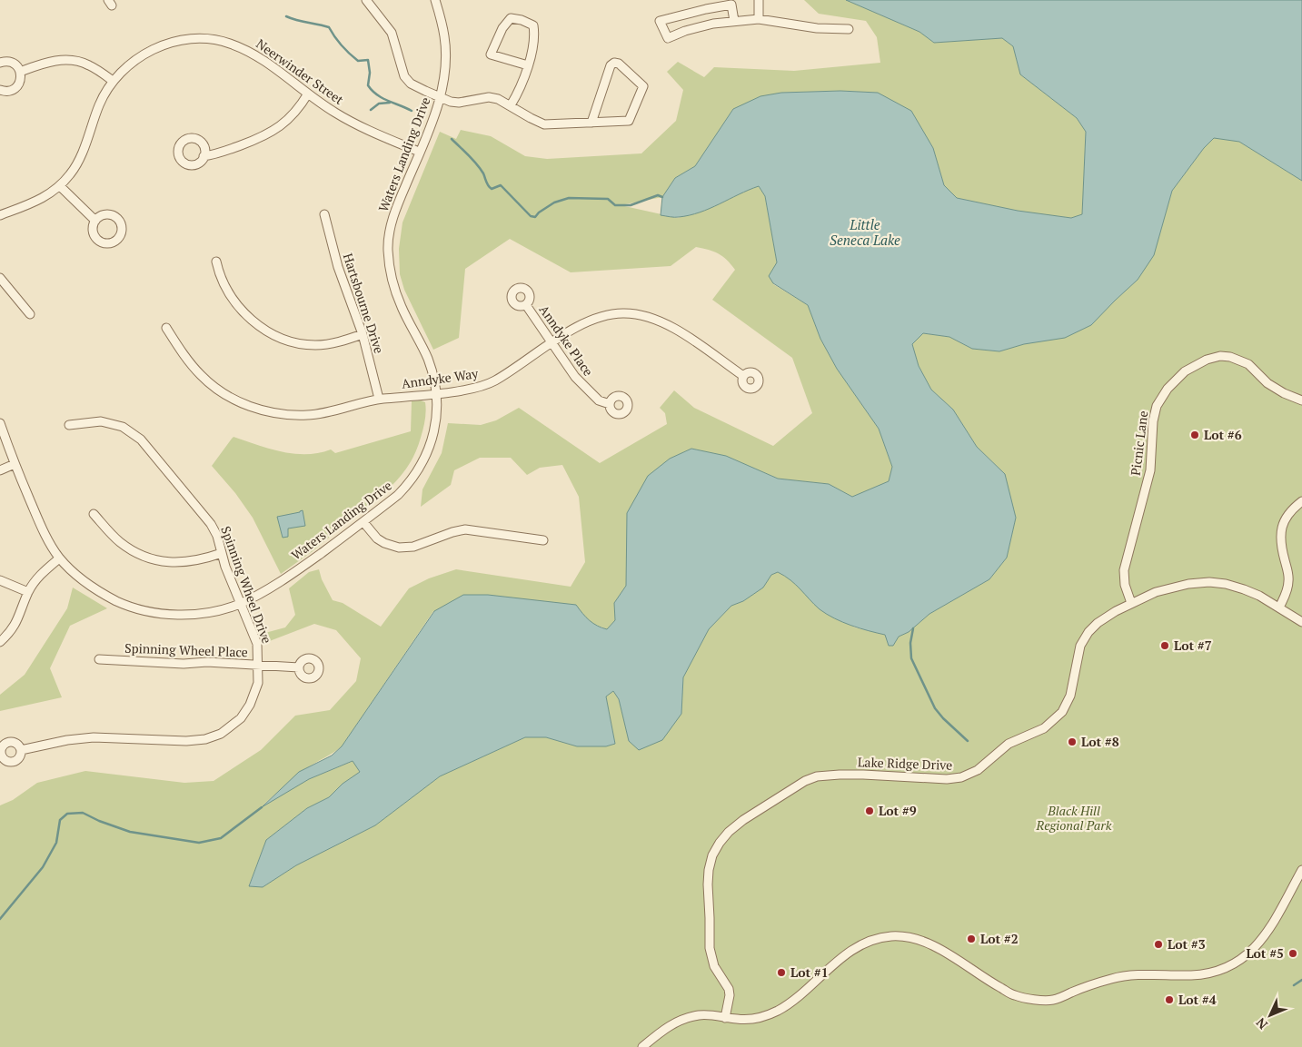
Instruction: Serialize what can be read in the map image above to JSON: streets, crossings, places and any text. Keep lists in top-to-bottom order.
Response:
{
  "streets": {
    "street": [
      "Neerwinder Street",
      "Waters Landing Drive",
      "Hartsbourne Drive",
      "Anndyke Place",
      "Anndyke Way",
      "Picnic Lane",
      "Spinning Wheel Drive",
      "Spinning Wheel Place",
      "Lake Ridge Drive"
    ]
  },
  "crossings": [
    ["Neerwinder Street", "Waters Landing Drive"],
    ["Waters Landing Drive", "Anndyke Way"],
    ["Waters Landing Drive", "Spinning Wheel Drive"],
    ["Hartsbourne Drive", "Anndyke Way"],
    ["Anndyke Place", "Anndyke Way"],
    ["Picnic Lane", "Lake Ridge Drive"],
    ["Spinning Wheel Drive", "Spinning Wheel Place"]
  ],
  "water": ["Little Seneca Lake"],
  "parks": ["Black Hill Regional Park"],
  "places": [
    "Lot #6",
    "Lot #7",
    "Lot #8",
    "Lot #9",
    "Lot #2",
    "Lot #3",
    "Lot #5",
    "Lot #1",
    "Lot #4"
  ],
  "north": "bottom left"
}
